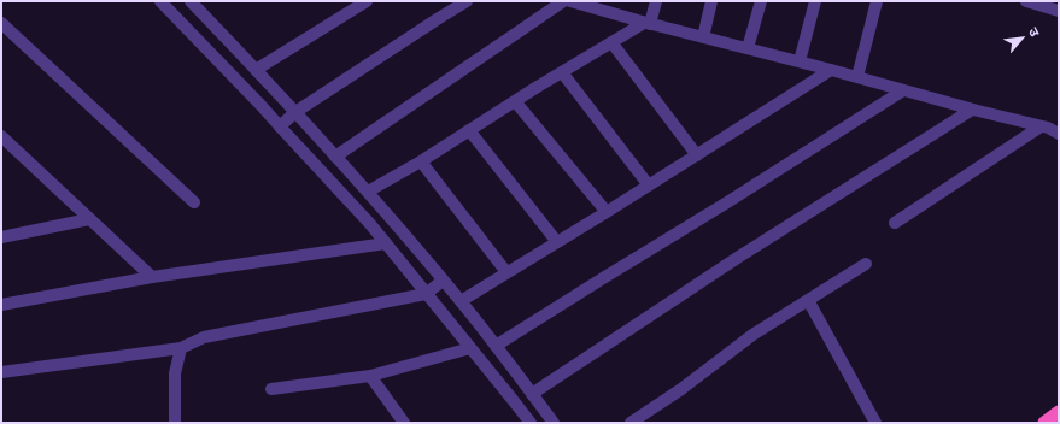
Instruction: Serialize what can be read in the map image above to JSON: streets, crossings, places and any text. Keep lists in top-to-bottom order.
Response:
{
  "north": "top right"
}
